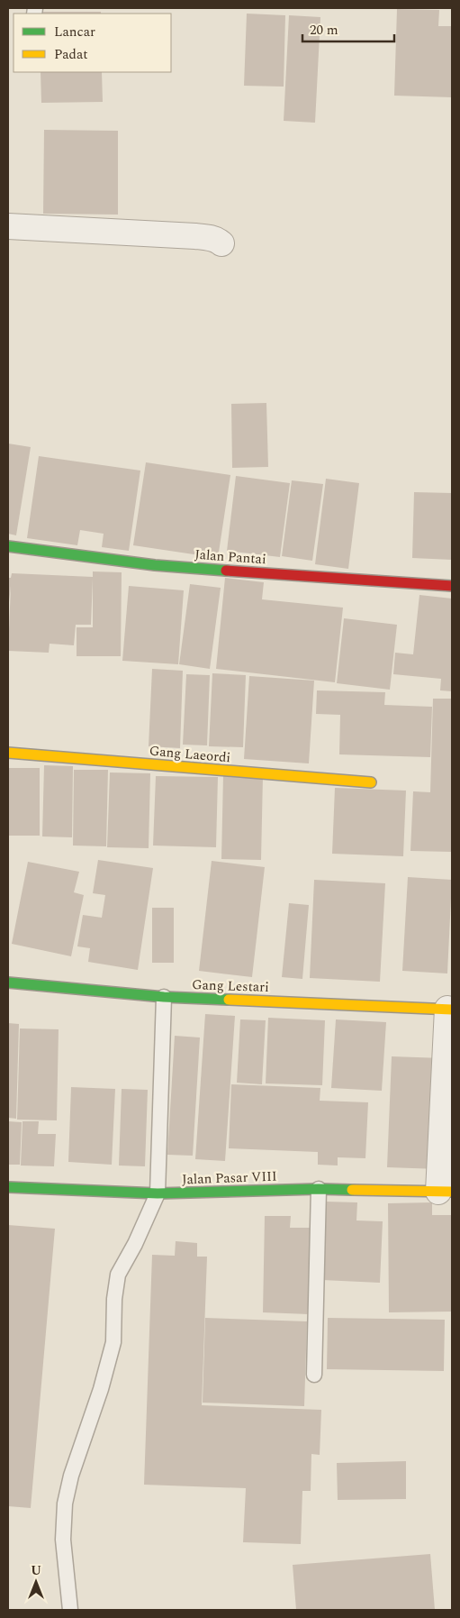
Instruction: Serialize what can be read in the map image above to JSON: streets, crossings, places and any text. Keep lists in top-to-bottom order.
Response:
{
  "streets": {
    "street": [
      "Jalan Pantai",
      "Gang Laeordi",
      "Gang Lestari",
      "Jalan Pasar VIII"
    ]
  },
  "legend": ["Lancar", "Padat"],
  "scale_bar": "20 m",
  "north": "top"
}
